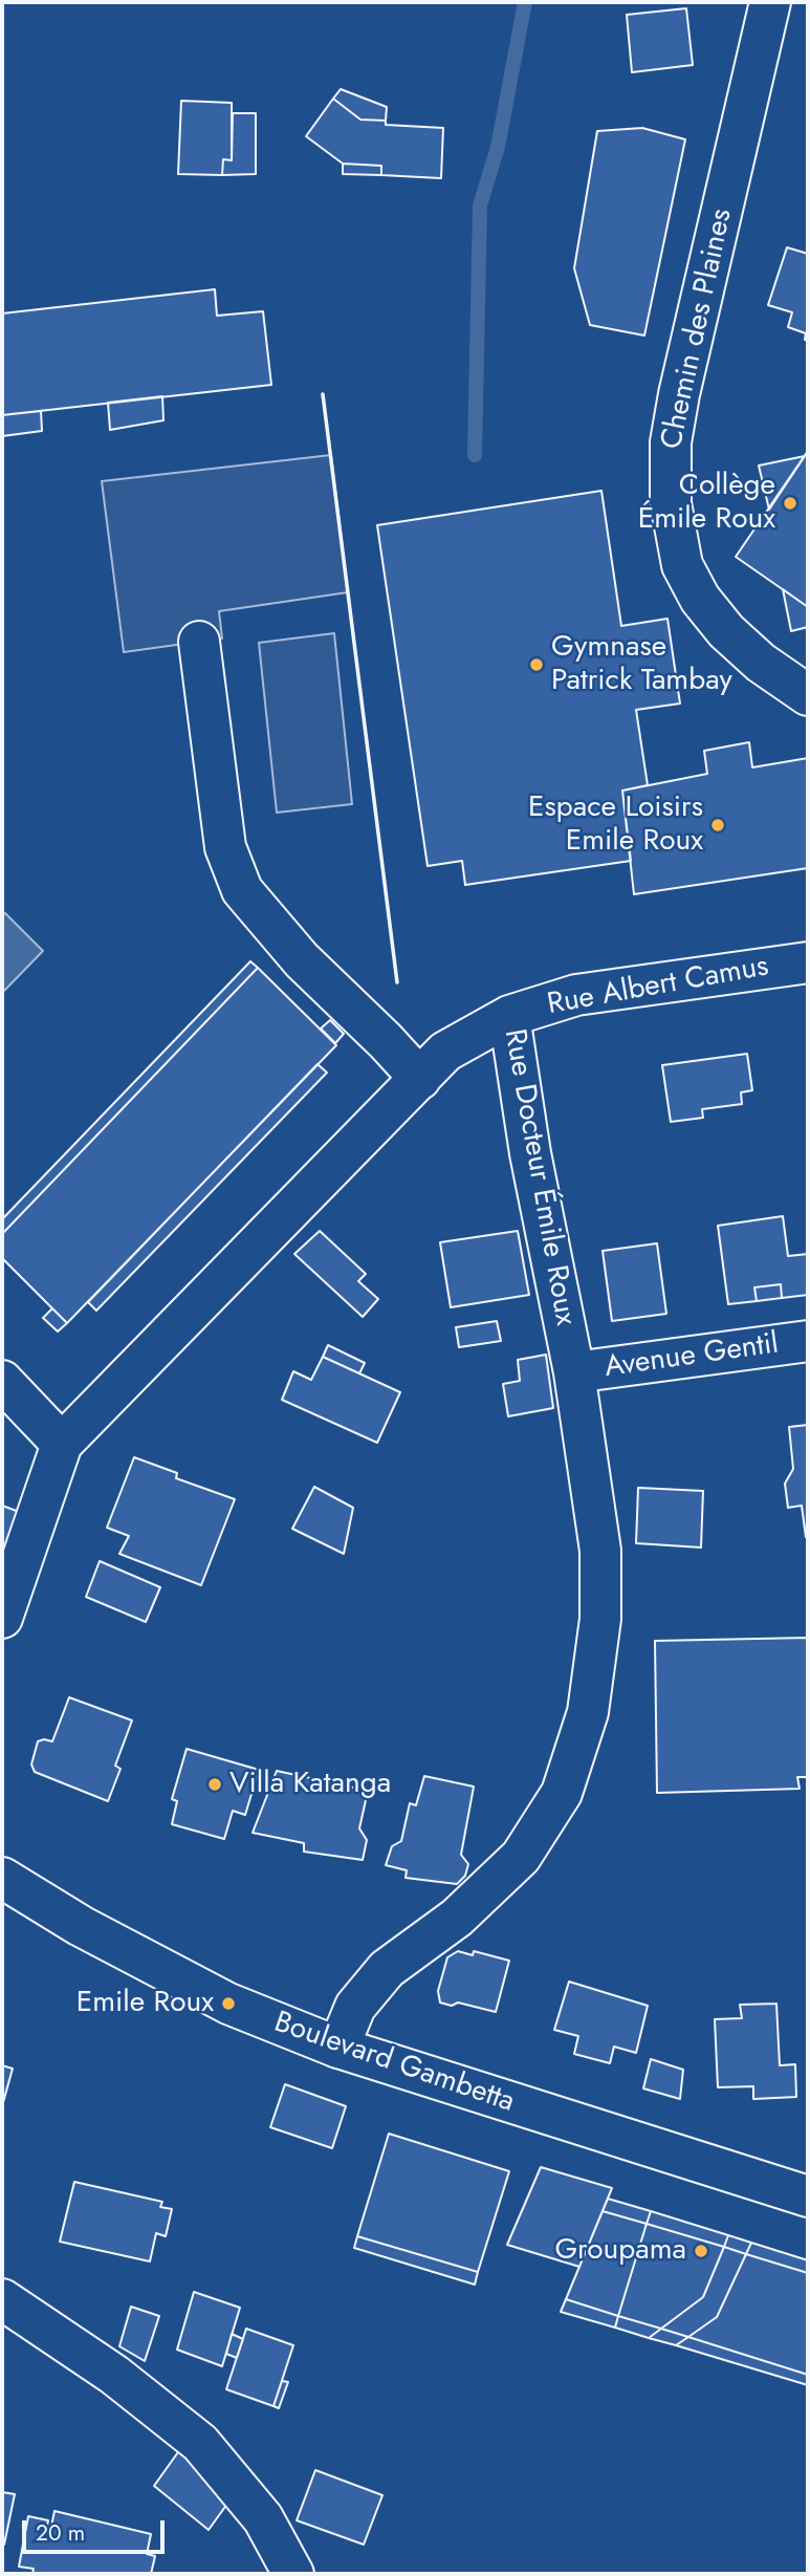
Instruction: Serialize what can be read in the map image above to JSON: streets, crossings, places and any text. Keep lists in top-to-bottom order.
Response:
{
  "streets": {
    "street": [
      "Chemin des Plaines",
      "Rue Albert Camus",
      "Rue Docteur Émile Roux",
      "Avenue Gentil",
      "Boulevard Gambetta"
    ]
  },
  "crossings": [
    ["Rue Albert Camus", "Rue Docteur Émile Roux"],
    ["Rue Docteur Émile Roux", "Avenue Gentil"],
    ["Rue Docteur Émile Roux", "Boulevard Gambetta"]
  ],
  "places": [
    "Collège Émile Roux",
    "Gymnase Patrick Tambay",
    "Espace Loisirs Emile Roux",
    "Villa Katanga",
    "Emile Roux",
    "Groupama"
  ],
  "scale_bar": "20 m"
}
